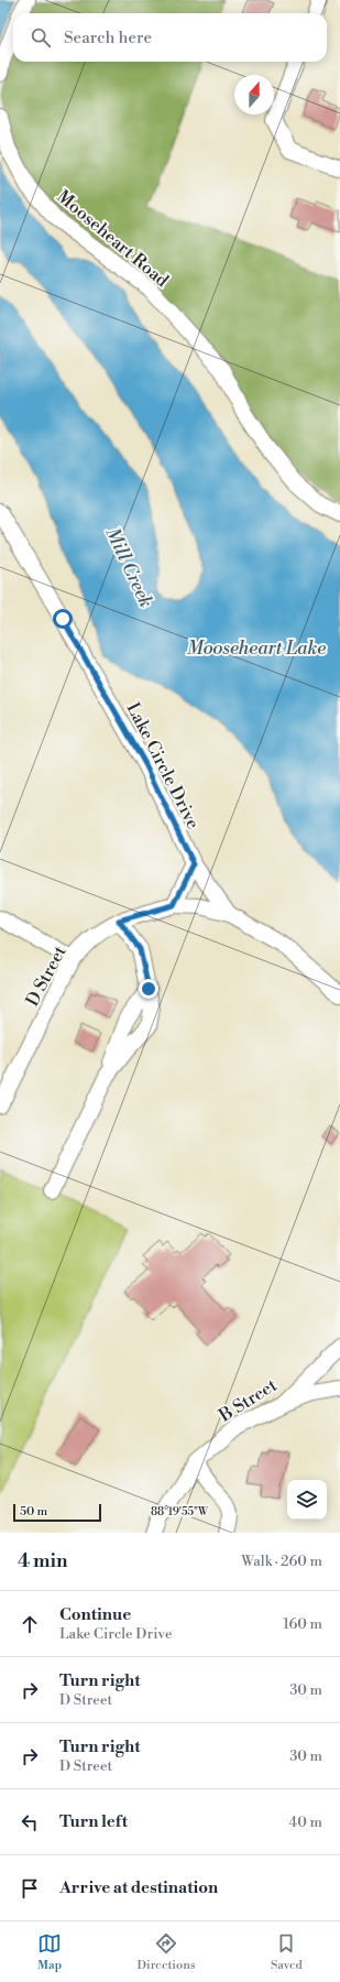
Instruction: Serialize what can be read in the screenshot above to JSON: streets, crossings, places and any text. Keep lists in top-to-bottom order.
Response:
{
  "streets": {
    "street": [
      "Mooseheart Road",
      "Lake Circle Drive",
      "D Street",
      "B Street"
    ]
  },
  "crossings": [
    ["Lake Circle Drive", "D Street"]
  ],
  "water": ["Mill Creek", "Mooseheart Lake"],
  "scale_bar": "50 m",
  "north": "top",
  "page": {
    "search": "Search here",
    "scale": "50 m",
    "heading": ["4 min", "Walk · 260 m"],
    "list": [
      ["Continue", "Lake Circle Drive", "160 m"],
      ["Turn right", "D Street", "30 m"],
      ["Turn right", "D Street", "30 m"],
      ["Turn left", "40 m"],
      "Arrive at destination"
    ],
    "nav": ["Map", "Directions", "Saved"]
  },
  "coordinates": ["88°19'55\"W"]
}
